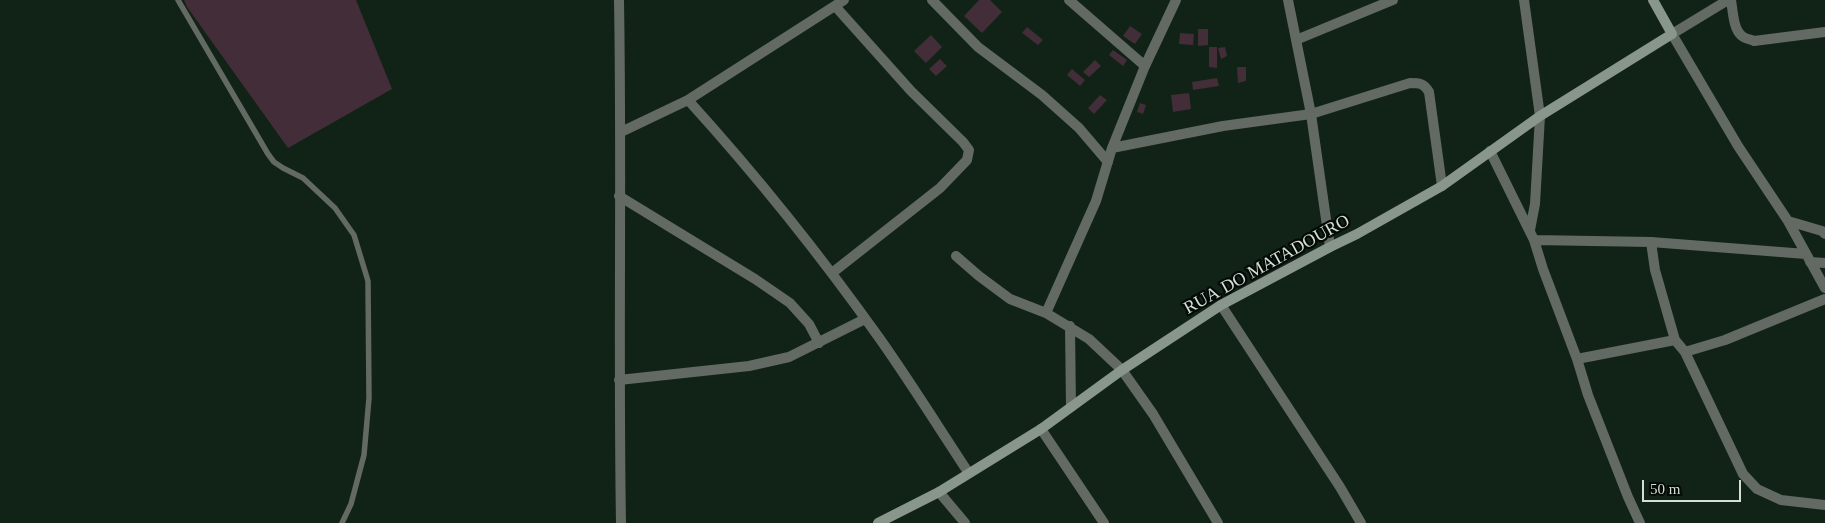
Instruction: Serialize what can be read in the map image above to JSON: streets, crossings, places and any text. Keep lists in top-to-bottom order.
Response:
{
  "streets": {
    "street": ["RUA DO MATADOURO"]
  },
  "scale_bar": "50 m"
}
